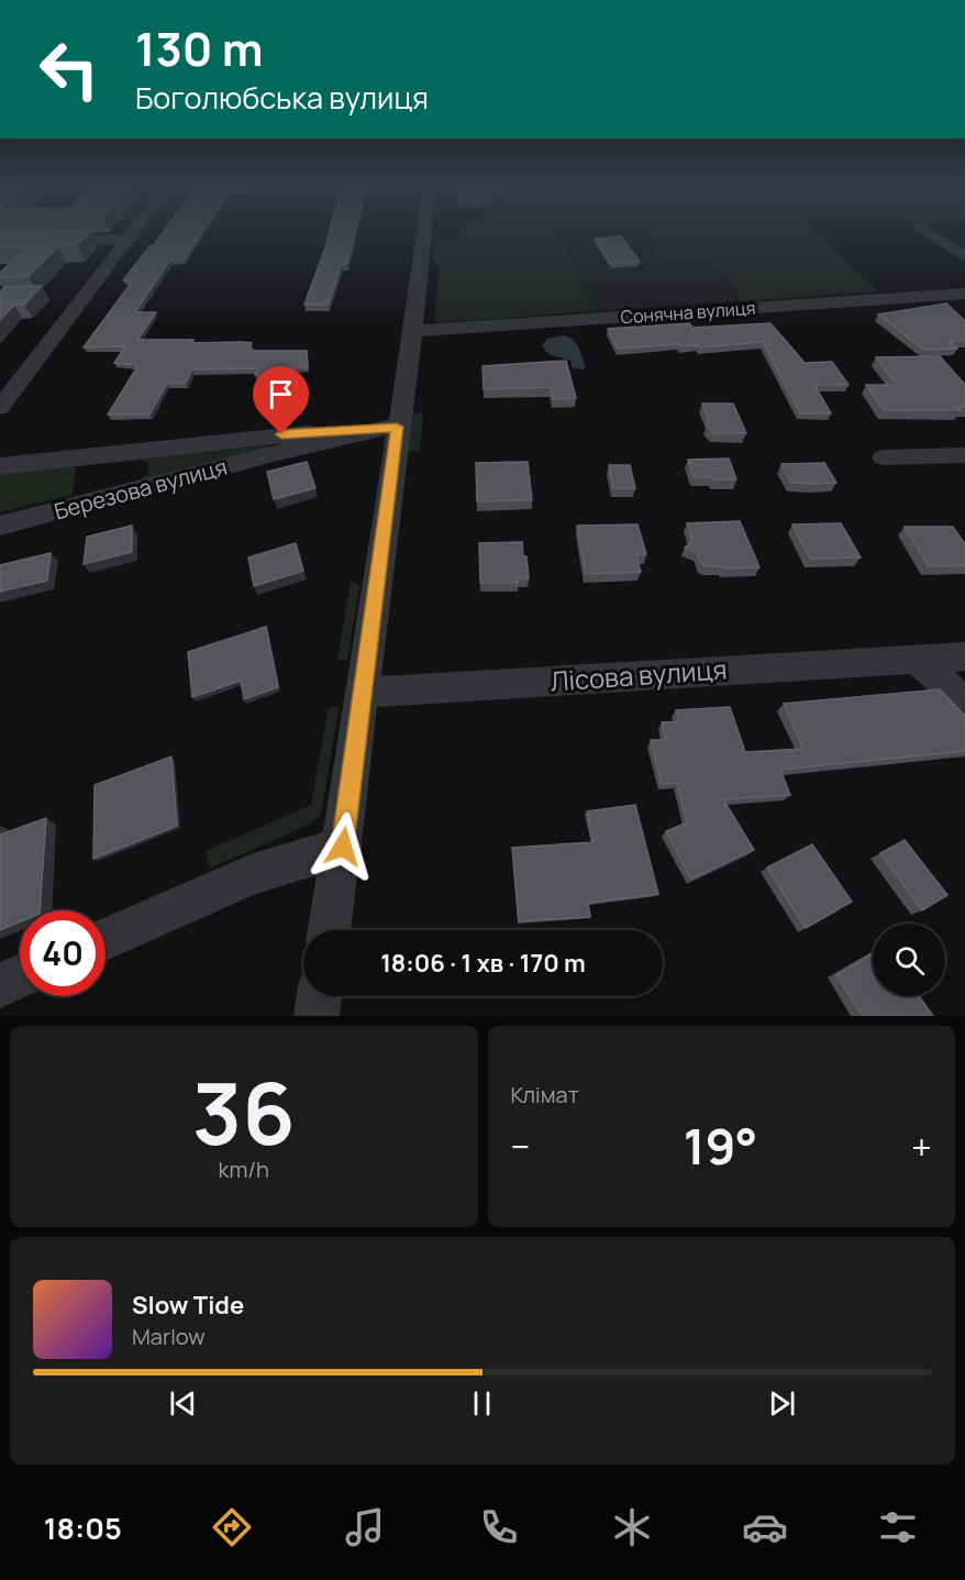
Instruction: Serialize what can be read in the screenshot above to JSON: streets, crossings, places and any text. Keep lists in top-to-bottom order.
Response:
{
  "streets": {
    "street": ["Сонячна вулиця", "Березова вулиця", "Лісова вулиця"]
  },
  "page": {
    "turn": ["130 m", "Боголюбська вулиця"],
    "limit": "40",
    "trip": "18:06 · 1 хв · 170 m",
    "tile": [
      ["36", "km/h"],
      "Клімат"
    ],
    "heat": ["−", "19°", "+"],
    "song": ["Slow Tide", "Marlow"],
    "tabs": "18:05"
  }
}
